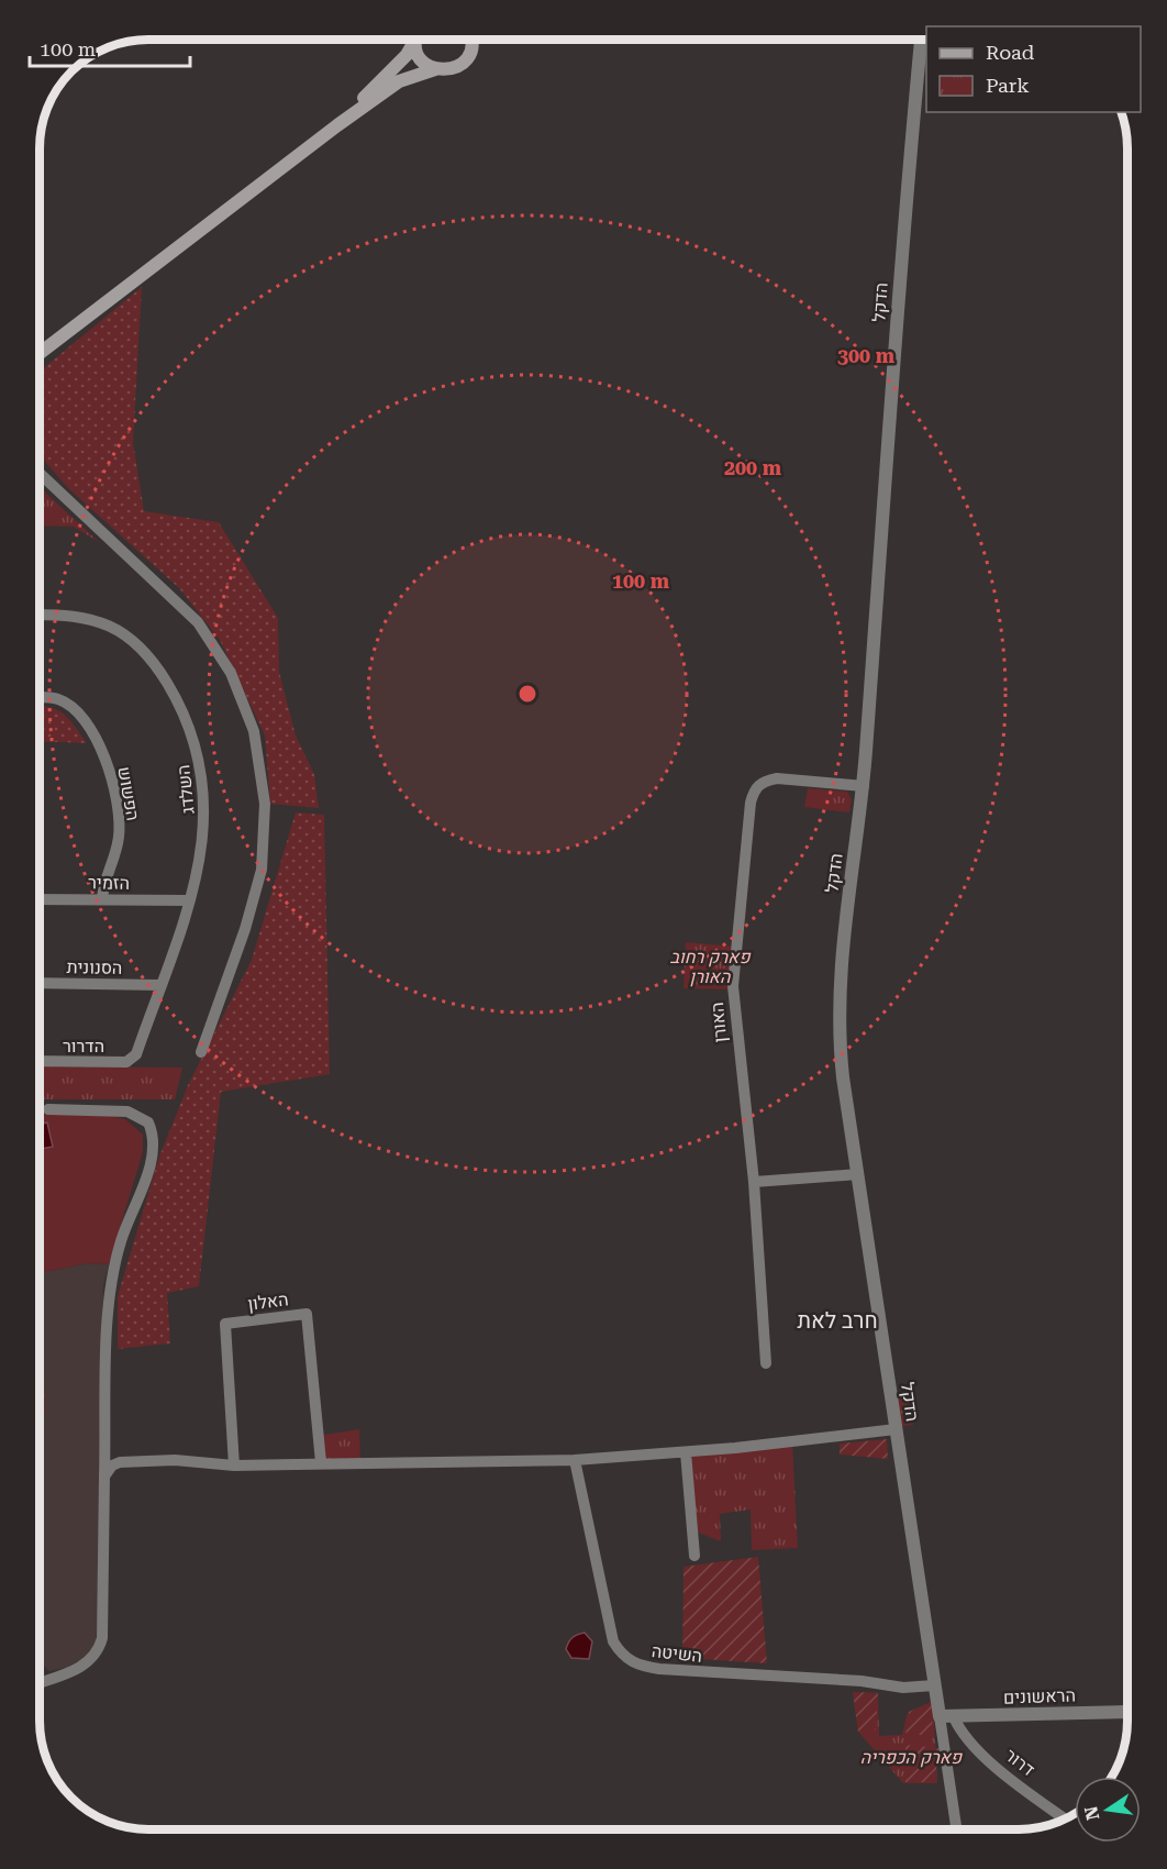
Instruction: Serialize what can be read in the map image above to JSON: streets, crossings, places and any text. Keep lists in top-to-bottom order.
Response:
{
  "streets": {
    "street": [
      "הדקל",
      "השלדג",
      "הפשוש",
      "הזמיר",
      "הסנונית",
      "האורן",
      "הדרור",
      "האלון",
      "השיטה",
      "הראשונים",
      "דרור"
    ]
  },
  "crossings": [
    ["הדקל", "האורן"],
    ["הדקל", "השיטה"],
    ["הדקל", "הראשונים"],
    ["הדקל", "דרור"],
    ["השלדג", "הזמיר"],
    ["השלדג", "הסנונית"],
    ["השלדג", "הדרור"],
    ["הפשוש", "הזמיר"],
    ["הראשונים", "דרור"]
  ],
  "districts": ["חרב לאת"],
  "parks": ["פארק רחוב האורן", "פארק הכפריה"],
  "legend": ["Road", "Park"],
  "scale_bar": "100 m",
  "north": "left",
  "rings": ["300 m", "200 m", "100 m"]
}
